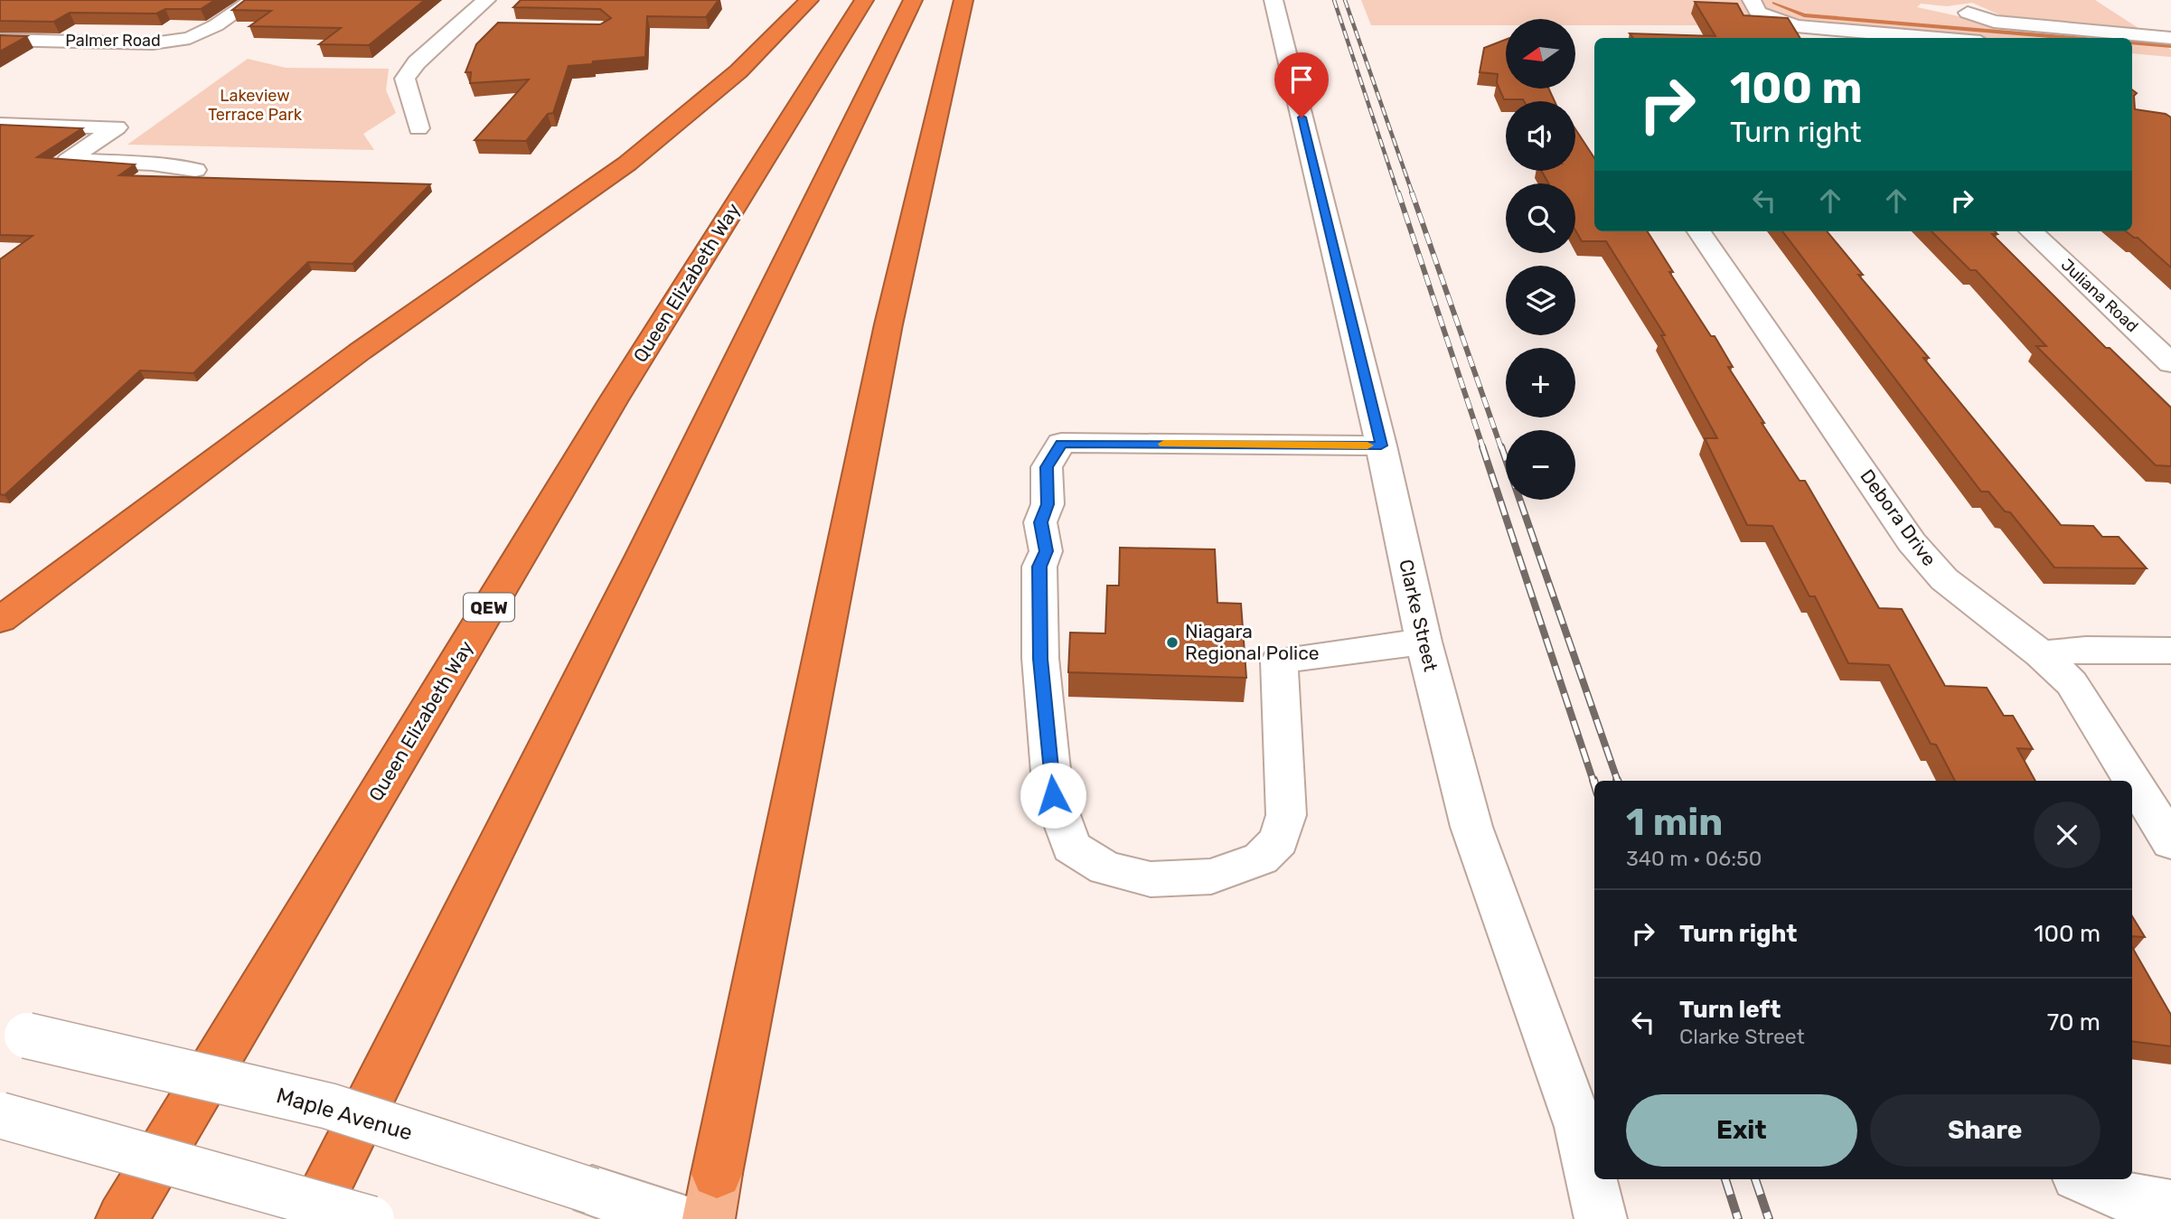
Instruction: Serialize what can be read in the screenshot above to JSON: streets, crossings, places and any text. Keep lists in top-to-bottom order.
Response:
{
  "streets": {
    "highway": ["Queen Elizabeth Way", "QEW"],
    "street": [
      "Palmer Road",
      "Juliana Road",
      "Debora Drive",
      "Clarke Street",
      "Maple Avenue"
    ]
  },
  "parks": ["Lakeview Terrace Park"],
  "places": ["Niagara Regional Police"],
  "north": "left",
  "page": {
    "map_buttons": ["+", "−"],
    "turn": ["100 m", "Turn right"],
    "heading": ["1 min", "340 m · 06:50"],
    "list": [
      {
        "name": "Turn right",
        "value": "100 m"
      },
      {
        "name": "Turn left",
        "note": "Clarke Street",
        "value": "70 m"
      }
    ],
    "buttons": ["Exit", "Share"]
  }
}
